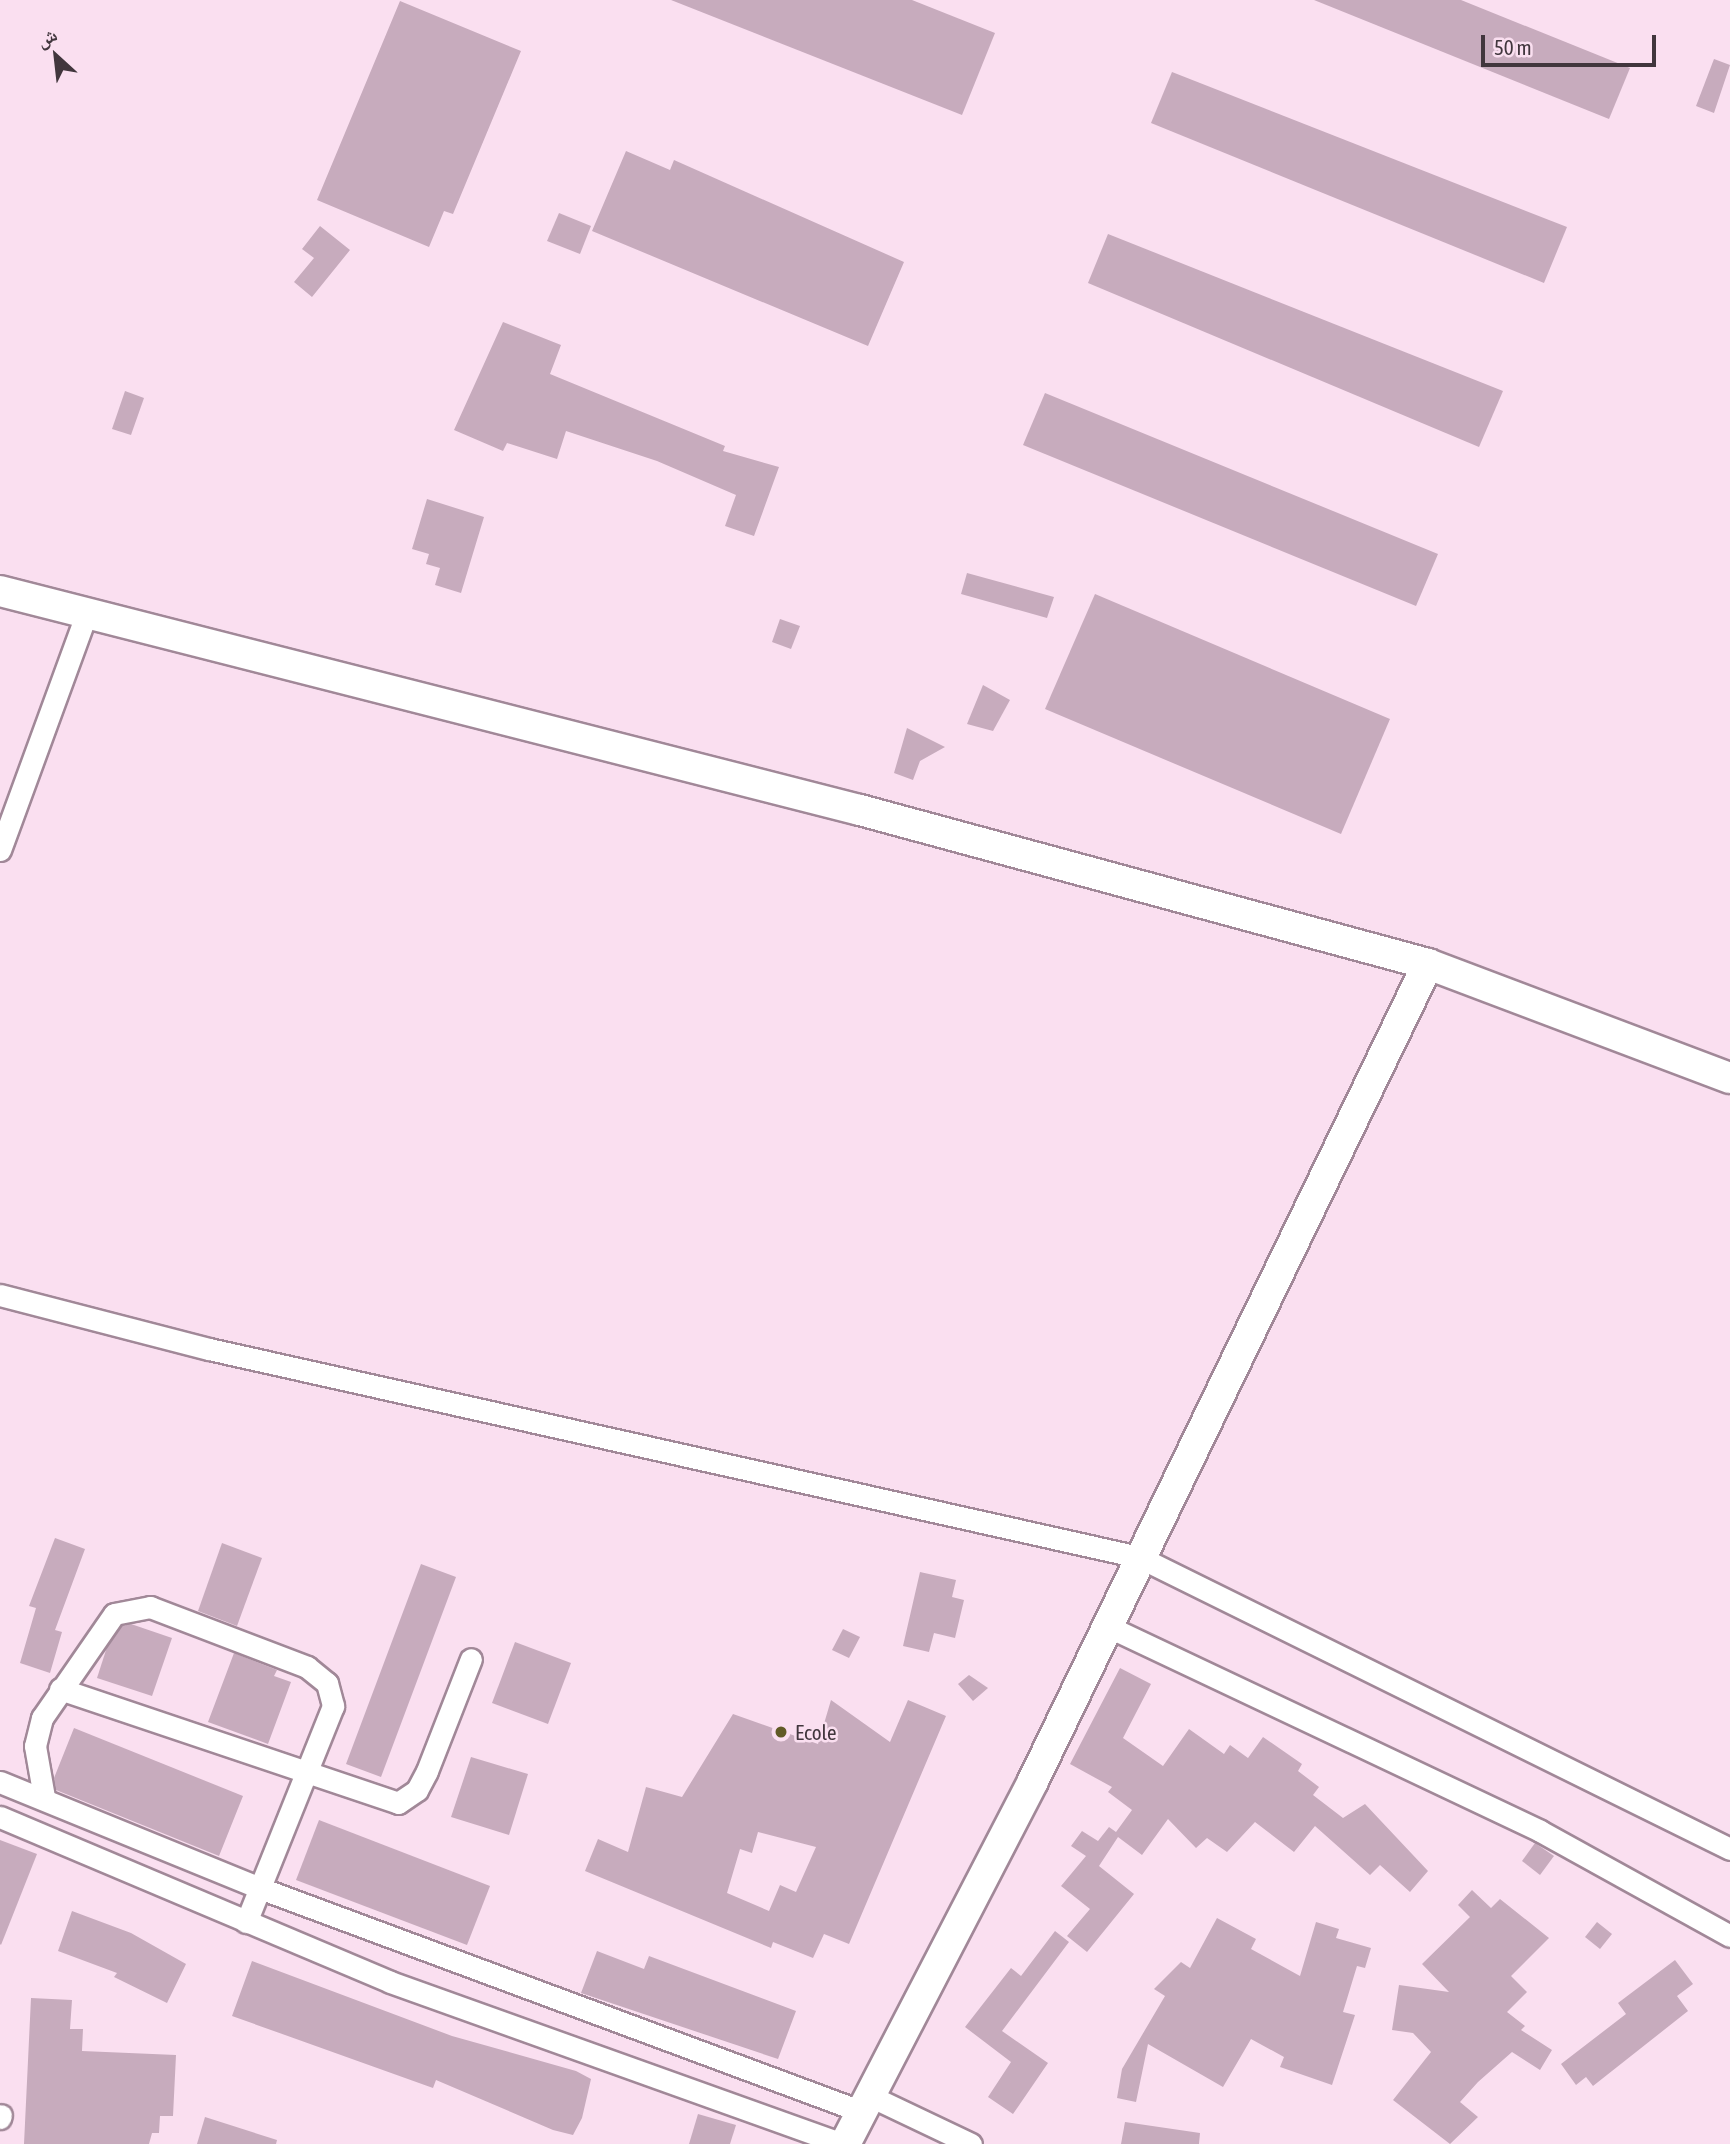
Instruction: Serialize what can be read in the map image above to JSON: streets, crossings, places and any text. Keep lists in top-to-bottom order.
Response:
{
  "places": ["Ecole"],
  "scale_bar": "50 m",
  "north": "top left"
}
